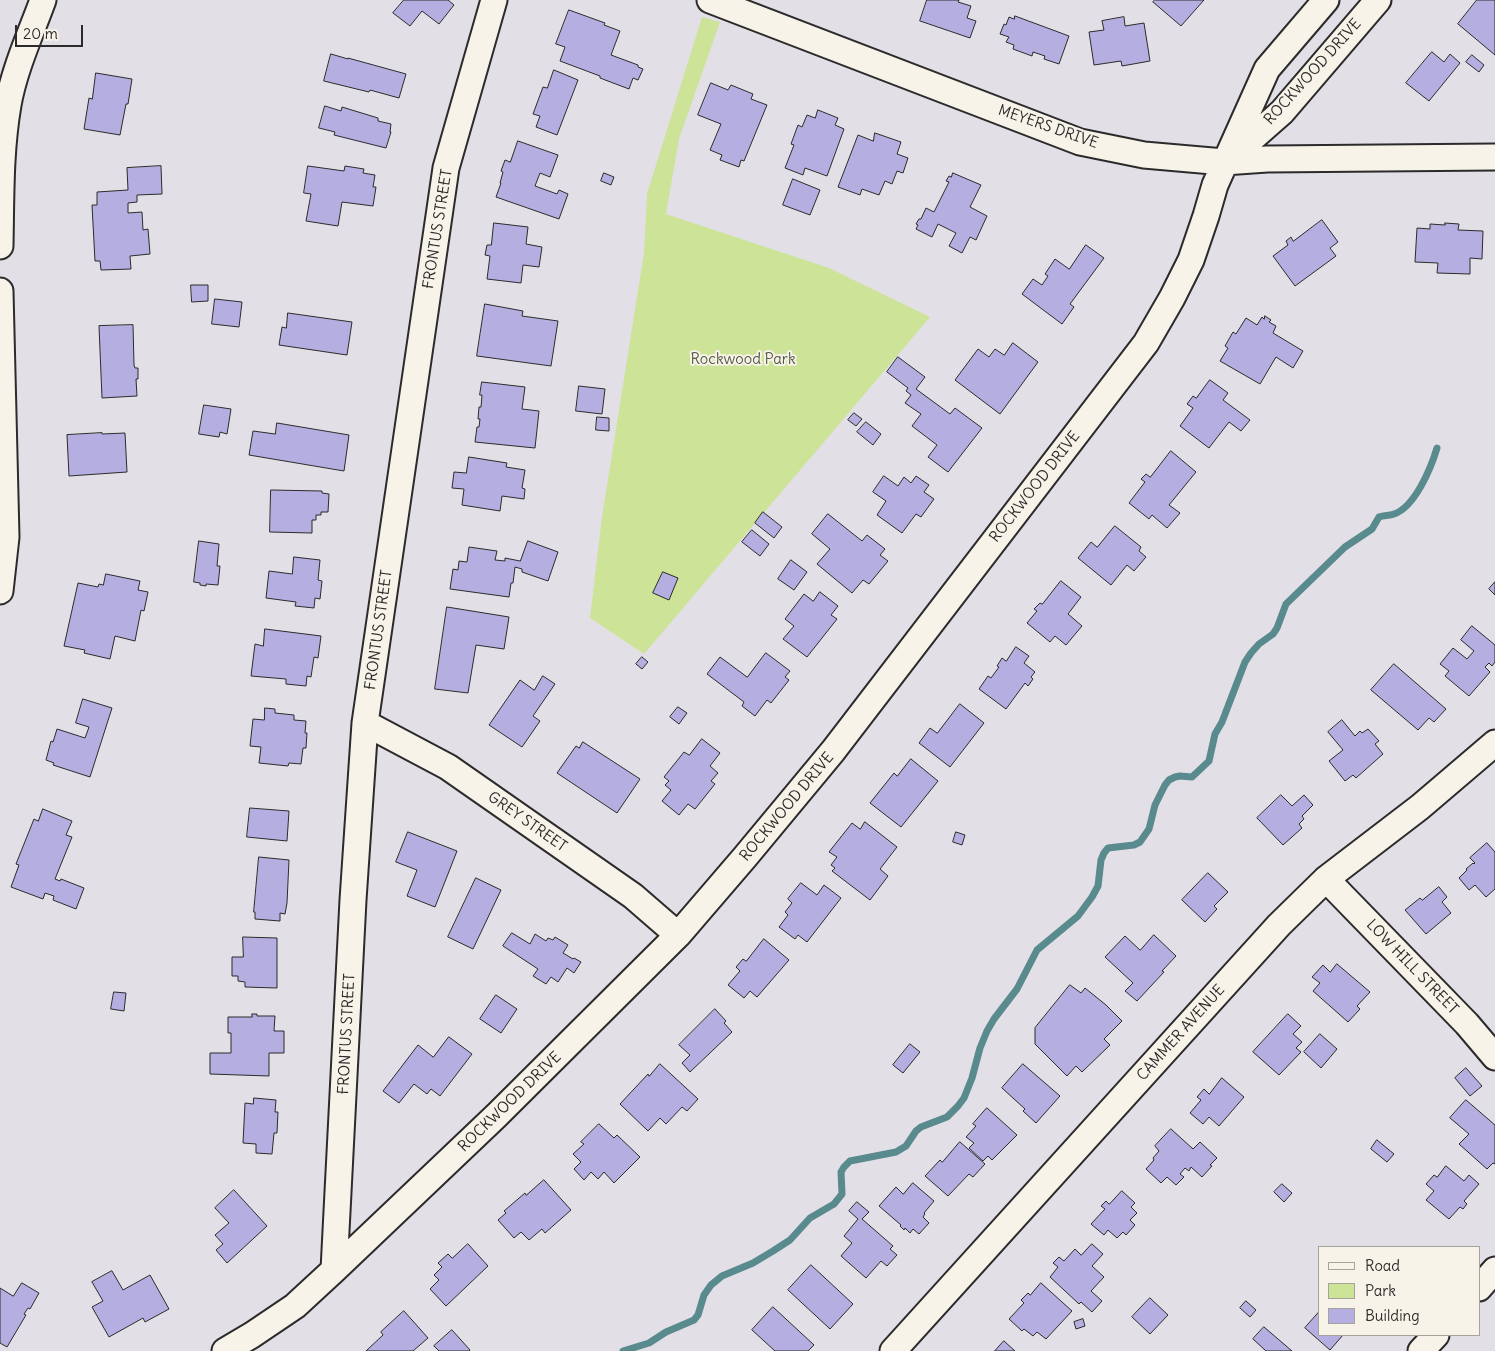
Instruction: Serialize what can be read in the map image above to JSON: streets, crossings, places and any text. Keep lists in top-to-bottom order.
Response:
{
  "streets": {
    "street": [
      "ROCKWOOD DRIVE",
      "MEYERS DRIVE",
      "FRONTUS STREET",
      "GREY STREET",
      "LOW HILL STREET",
      "CAMMER AVENUE"
    ]
  },
  "crossings": [
    ["ROCKWOOD DRIVE", "MEYERS DRIVE"],
    ["ROCKWOOD DRIVE", "FRONTUS STREET"],
    ["ROCKWOOD DRIVE", "GREY STREET"],
    ["FRONTUS STREET", "GREY STREET"],
    ["LOW HILL STREET", "CAMMER AVENUE"]
  ],
  "parks": ["Rockwood Park"],
  "legend": ["Road", "Park", "Building"],
  "scale_bar": "20 m"
}
